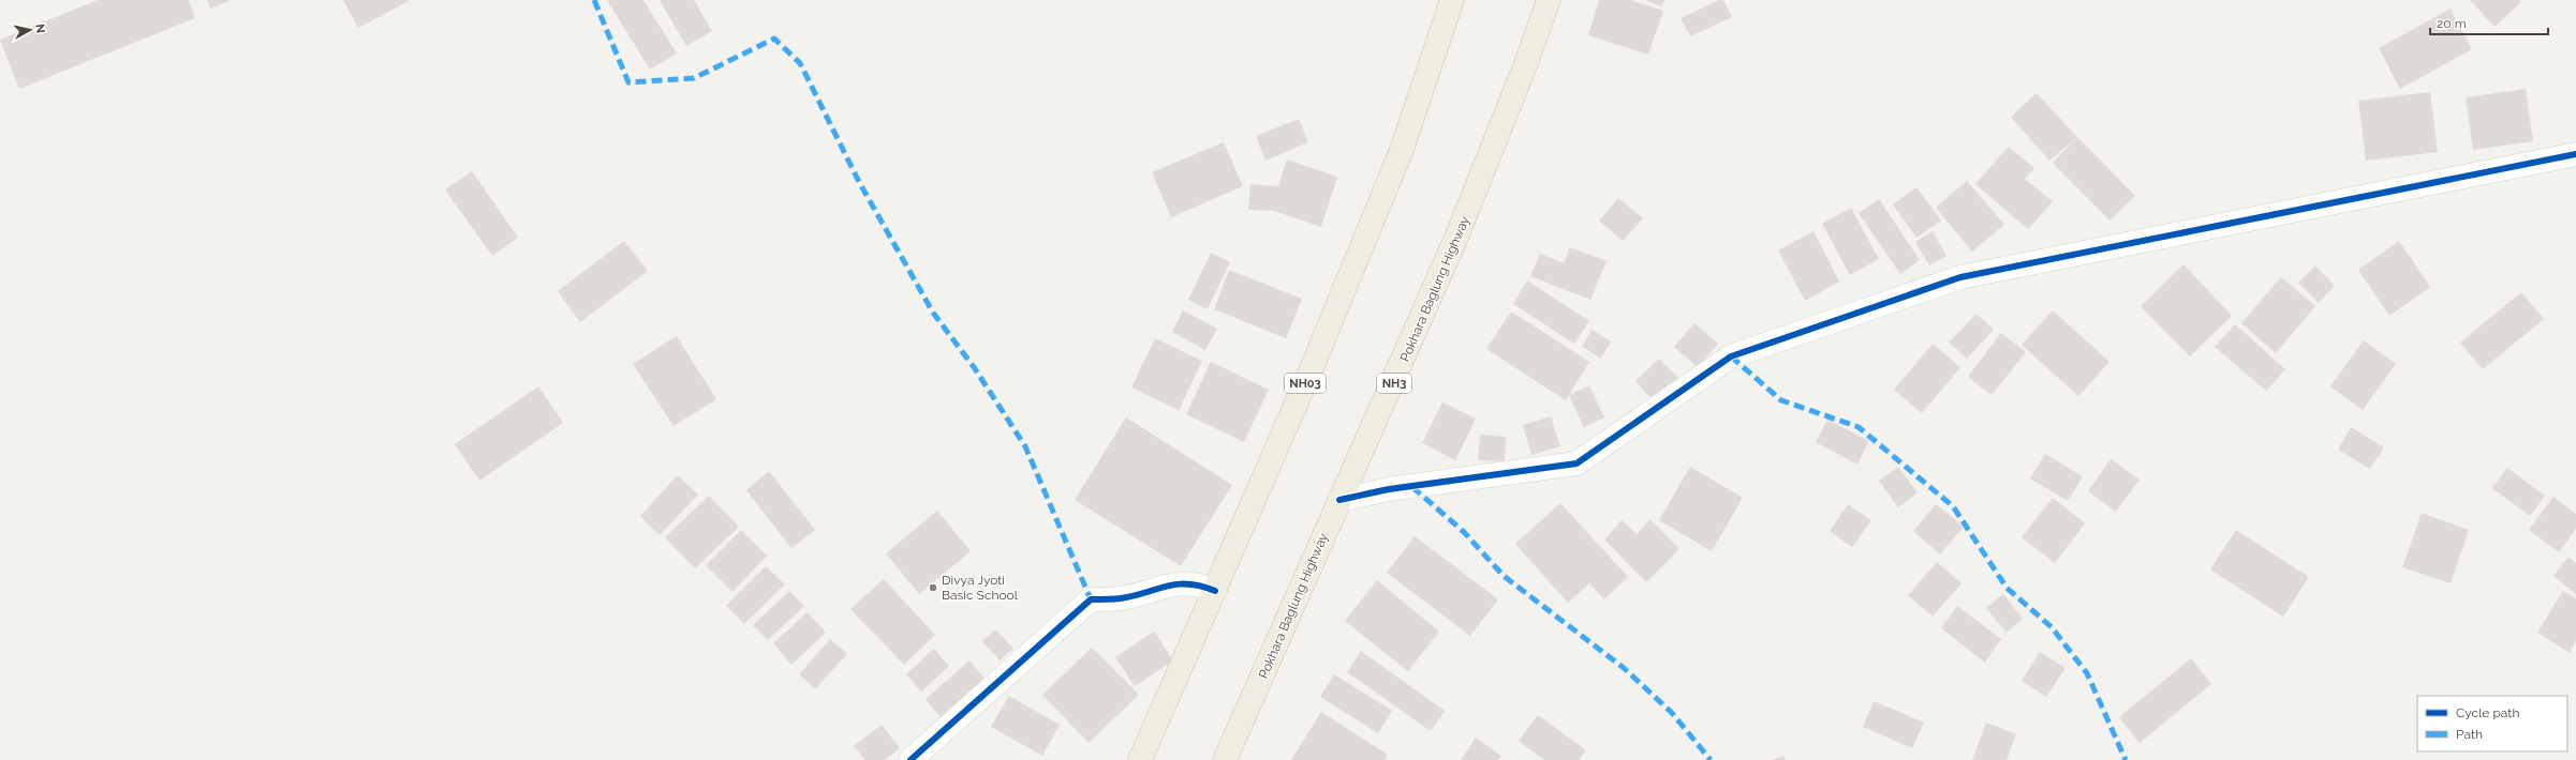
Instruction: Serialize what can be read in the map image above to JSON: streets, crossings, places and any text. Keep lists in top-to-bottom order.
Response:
{
  "streets": {
    "highway": ["Pokhara Baglung Highway", "NH03", "NH3"]
  },
  "places": ["Divya Jyoti Basic School"],
  "legend": ["Cycle path", "Path"],
  "scale_bar": "20 m",
  "north": "right"
}
